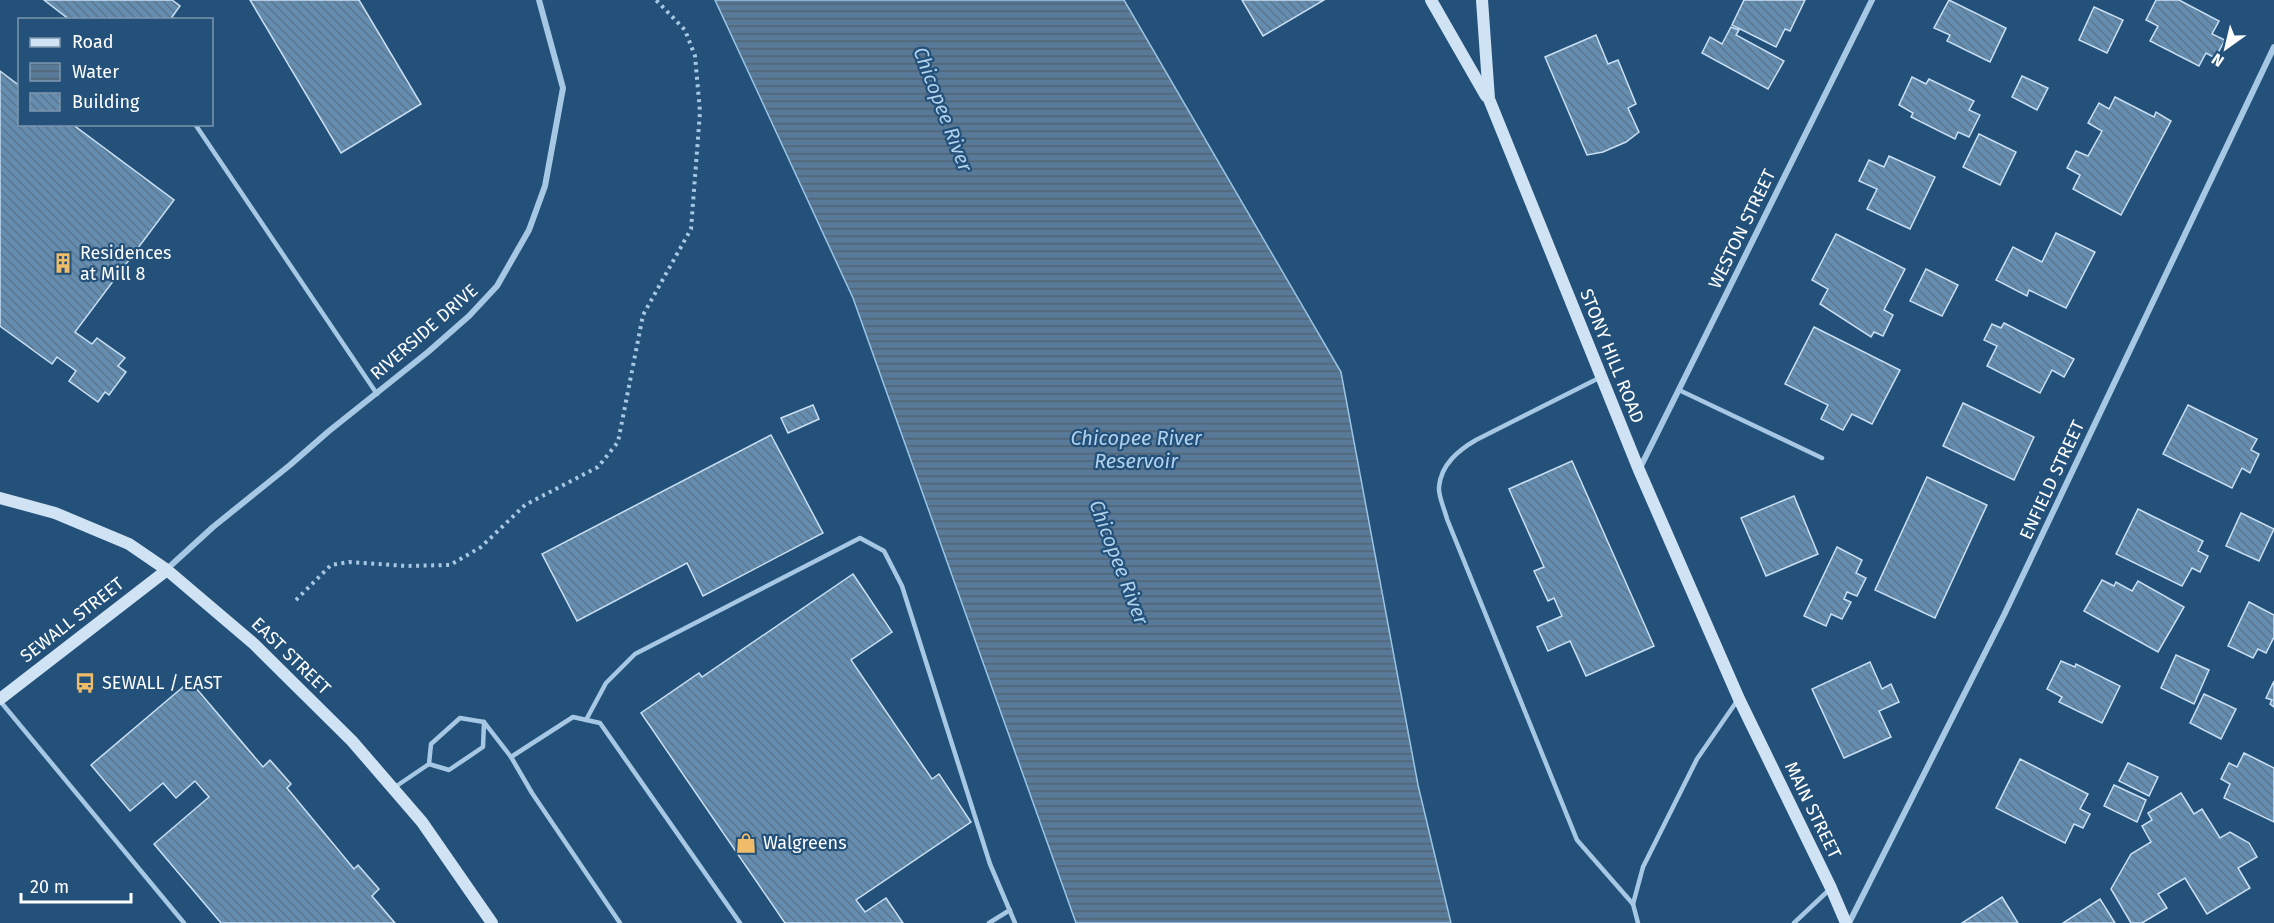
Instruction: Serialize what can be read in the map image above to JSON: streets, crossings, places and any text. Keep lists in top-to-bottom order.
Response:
{
  "streets": {
    "main road": [
      "STONY HILL ROAD",
      "SEWALL STREET",
      "EAST STREET",
      "MAIN STREET"
    ],
    "street": ["WESTON STREET", "RIVERSIDE DRIVE", "ENFIELD STREET"]
  },
  "crossings": [
    ["WESTON STREET", "STONY HILL ROAD"],
    ["RIVERSIDE DRIVE", "SEWALL STREET"],
    ["RIVERSIDE DRIVE", "EAST STREET"],
    ["STONY HILL ROAD", "MAIN STREET"],
    ["ENFIELD STREET", "MAIN STREET"],
    ["SEWALL STREET", "EAST STREET"]
  ],
  "water": ["Chicopee River", "Chicopee River Reservoir"],
  "places": {
    "building": ["Residences at Mill 8"],
    "bus stop": ["SEWALL / EAST"],
    "shop": ["Walgreens"]
  },
  "legend": ["Road", "Water", "Building"],
  "scale_bar": "20 m",
  "north": "bottom left"
}
